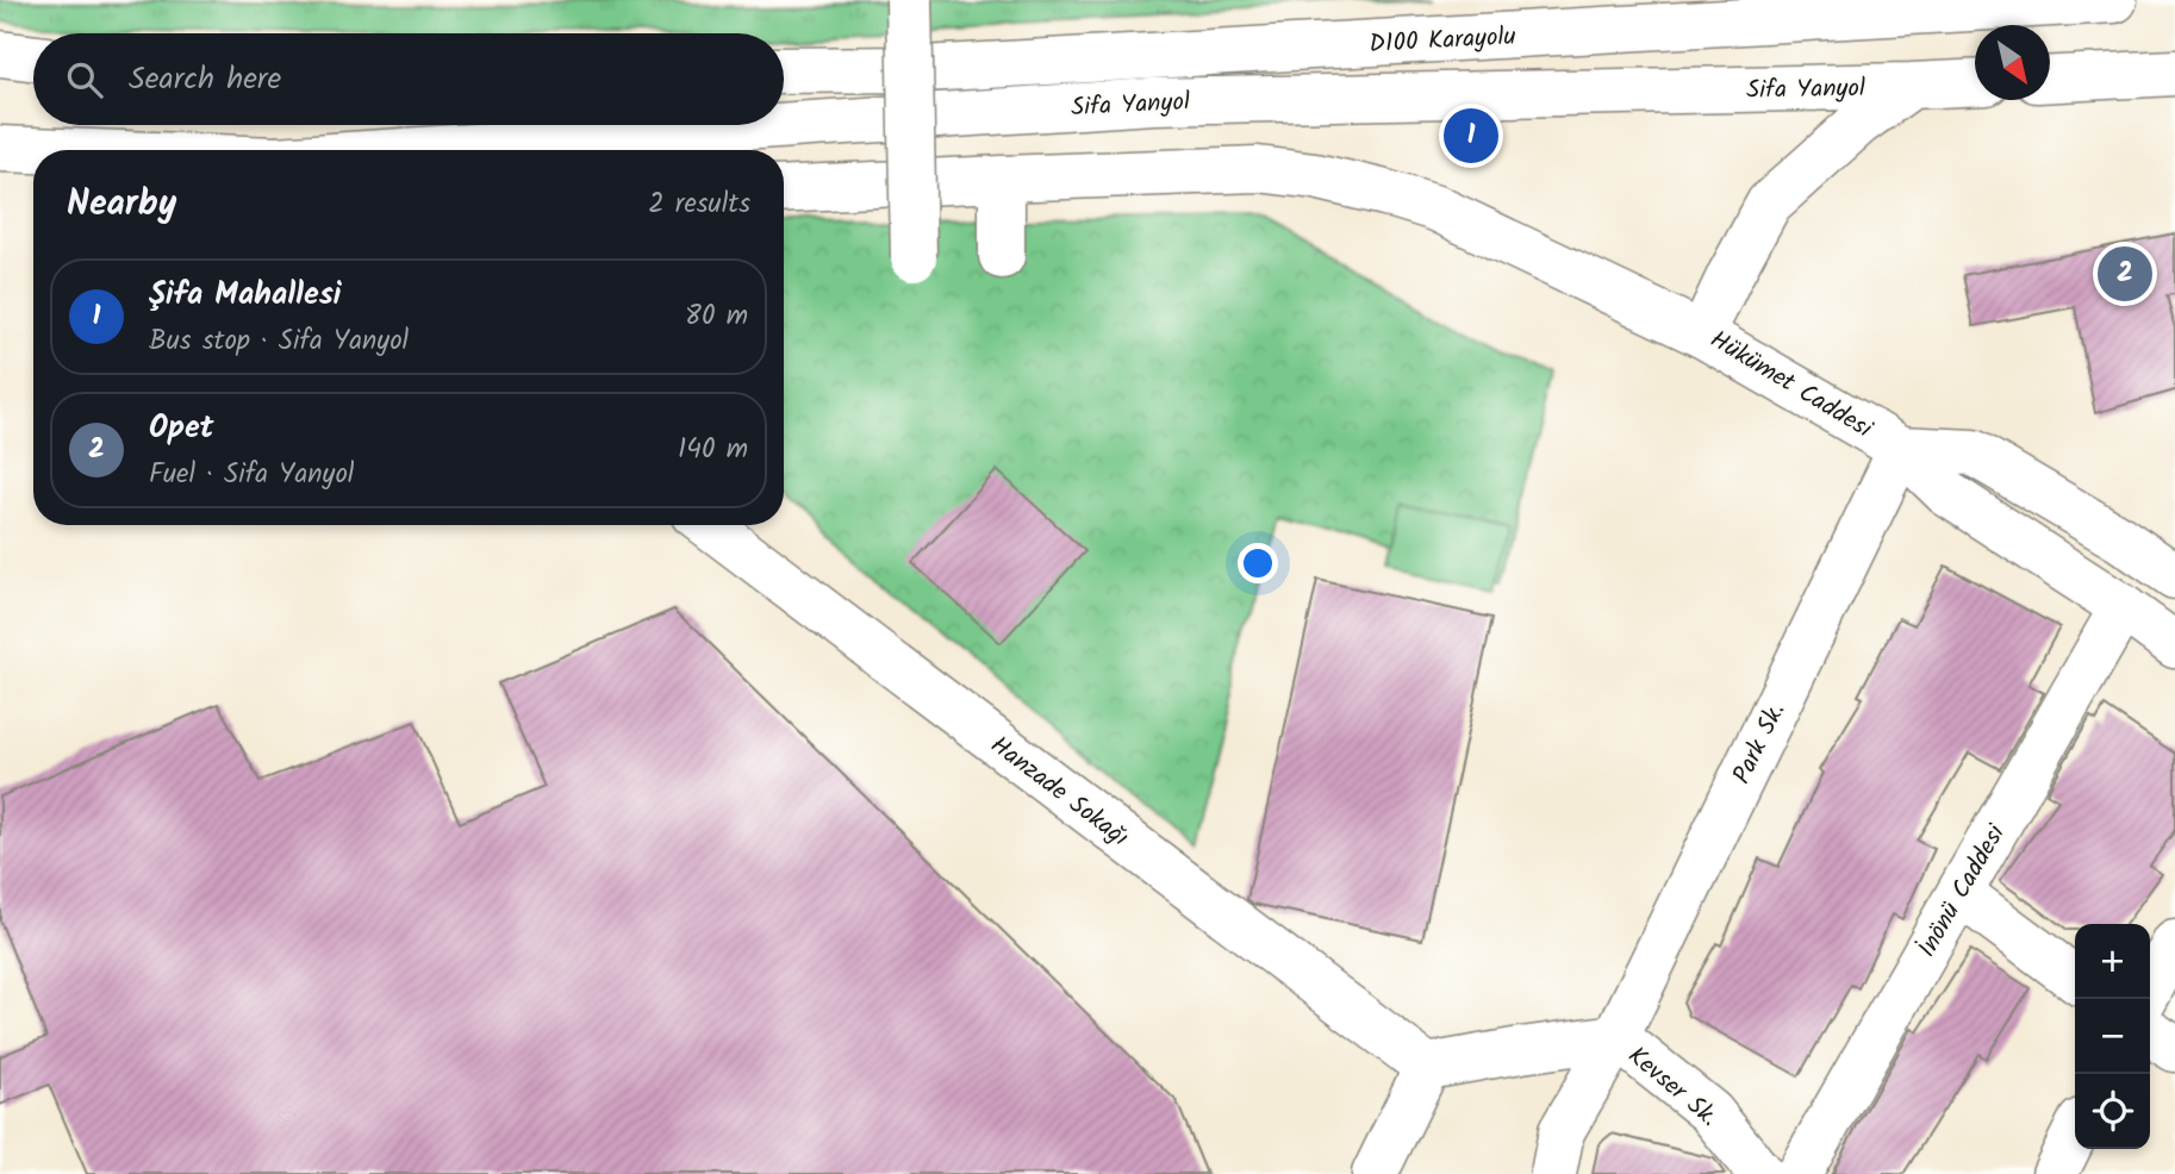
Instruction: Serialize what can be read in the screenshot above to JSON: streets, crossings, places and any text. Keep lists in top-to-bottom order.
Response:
{
  "streets": {
    "main road": [
      "D100 Karayolu",
      "Sifa Yanyol",
      "Hükümet Caddesi",
      "Park Sk.",
      "Hanzade Sokağı",
      "İnönü Caddesi",
      "Kevser Sk."
    ]
  },
  "crossings": [
    ["Sifa Yanyol", "Hükümet Caddesi"],
    ["Hükümet Caddesi", "Park Sk."],
    ["Hükümet Caddesi", "İnönü Caddesi"],
    ["Park Sk.", "Kevser Sk."]
  ],
  "north": "bottom right",
  "page": {
    "search": "Search here",
    "pins": ["1", "2"],
    "heading": ["Nearby", "2 results"],
    "list": [
      {
        "mark": "1",
        "name": "Şifa Mahallesi",
        "note": "Bus stop · Sifa Yanyol",
        "value": "80 m"
      },
      {
        "mark": "2",
        "name": "Opet",
        "note": "Fuel · Sifa Yanyol",
        "value": "140 m"
      }
    ],
    "map_buttons": ["+", "−"]
  }
}
